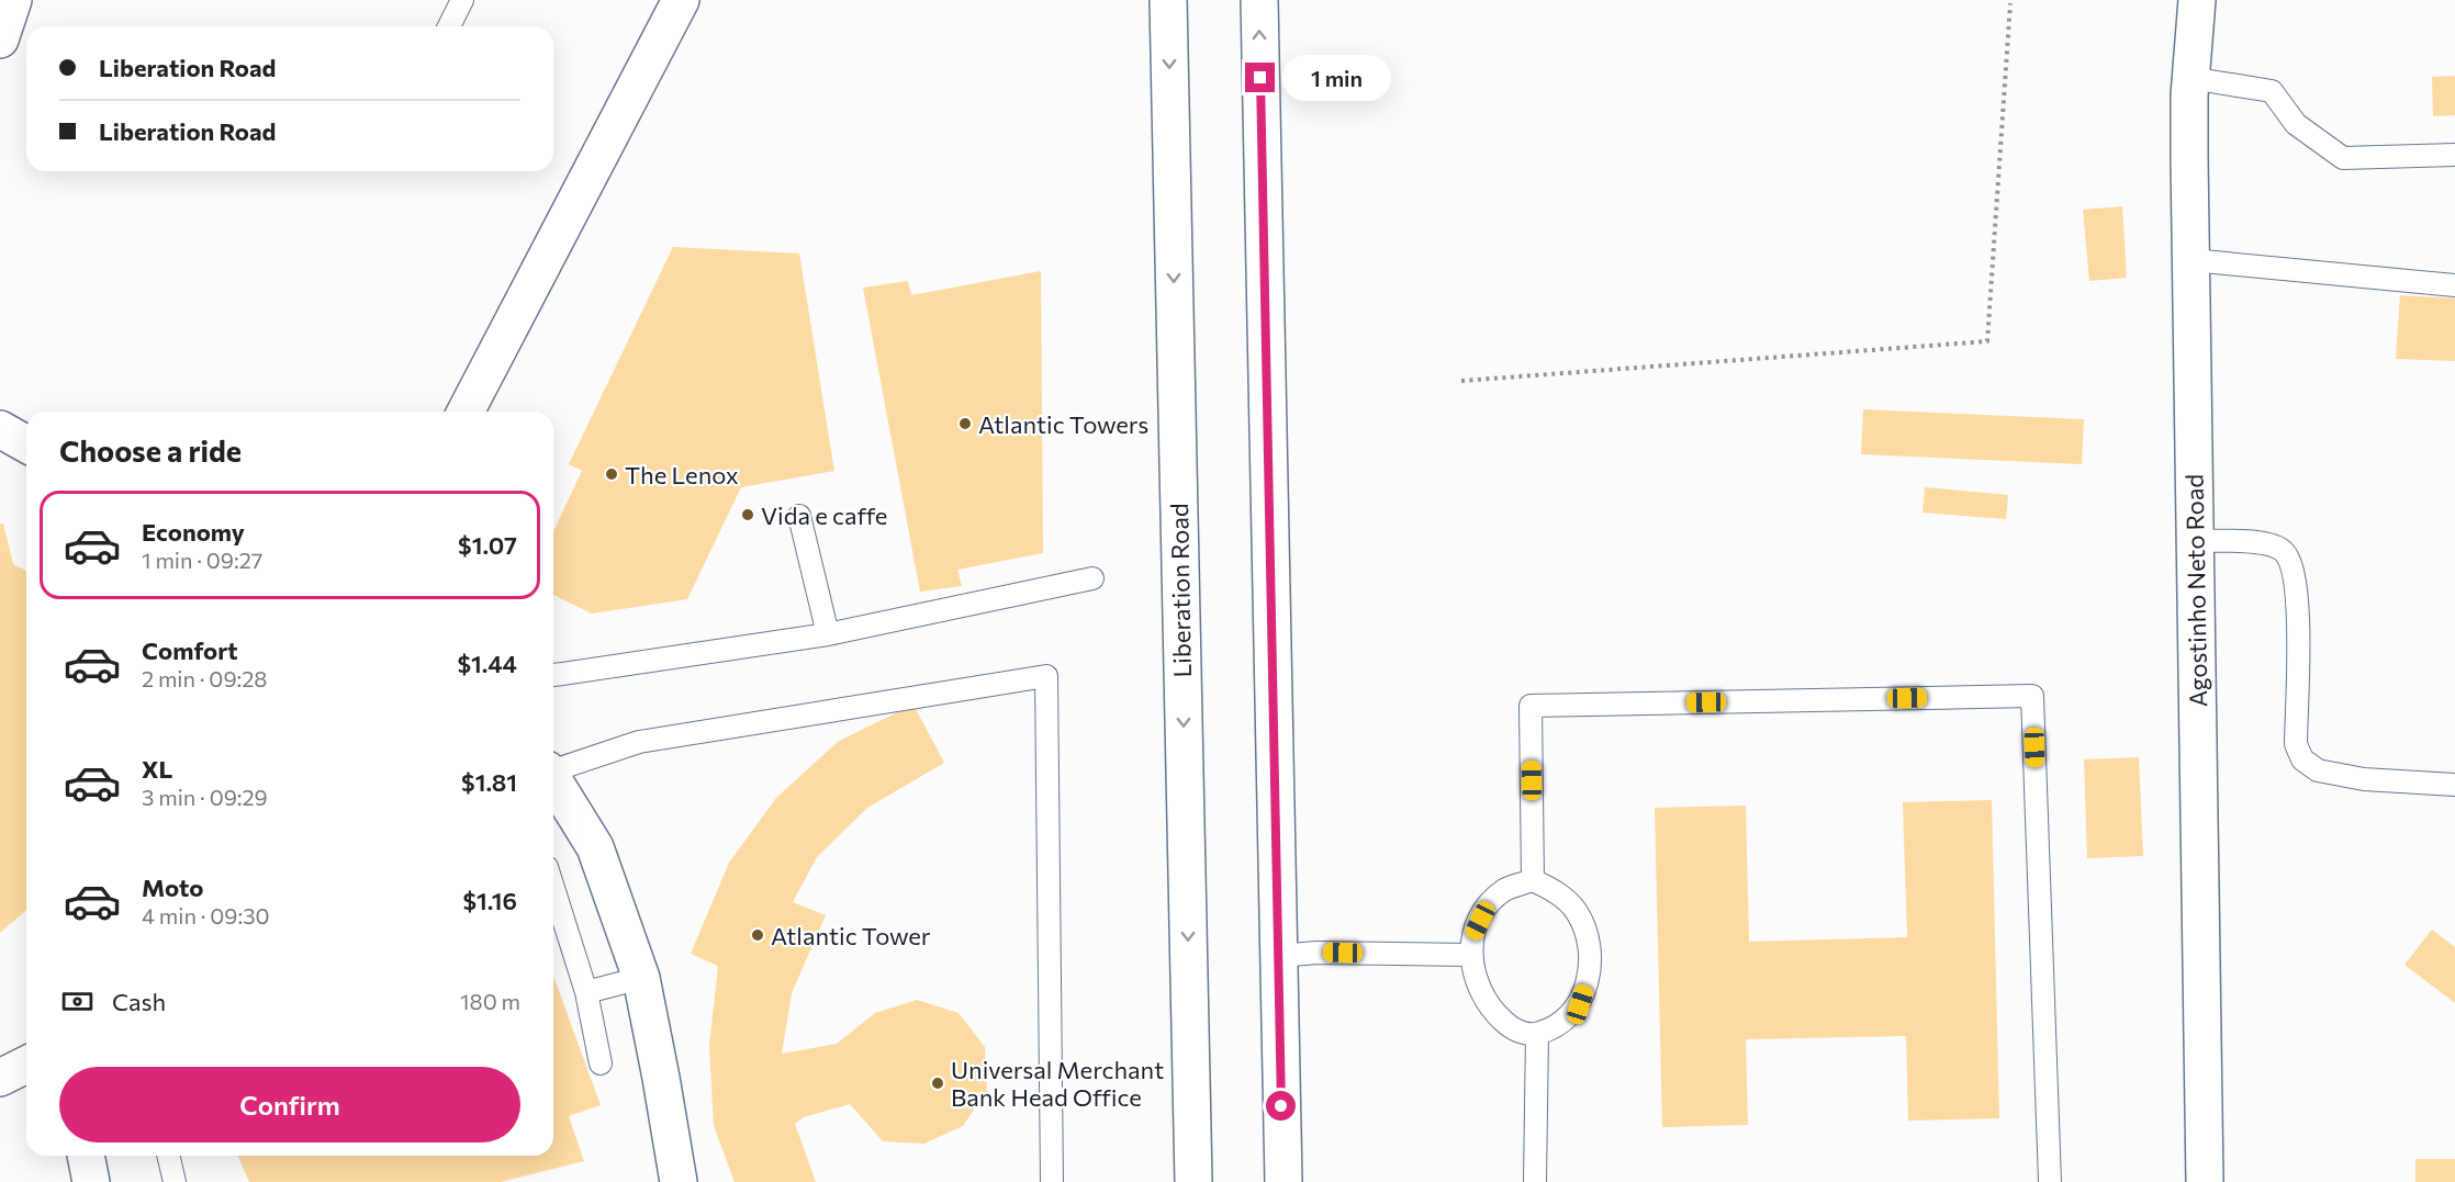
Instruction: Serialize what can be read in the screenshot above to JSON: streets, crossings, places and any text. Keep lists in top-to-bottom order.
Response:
{
  "streets": {
    "main road": ["Liberation Road", "Agostinho Neto Road"]
  },
  "places": [
    "Atlantic Towers",
    "The Lenox",
    "Vida e caffe",
    "Atlantic Tower",
    "Universal Merchant Bank Head Office"
  ],
  "page": {
    "banner": ["Liberation Road", "Liberation Road"],
    "bubble": "1 min",
    "heading": "Choose a ride",
    "list": [
      {
        "name": "Economy",
        "note": "1 min · 09:27",
        "value": "$1.07"
      },
      {
        "name": "Comfort",
        "note": "2 min · 09:28",
        "value": "$1.44"
      },
      {
        "name": "XL",
        "note": "3 min · 09:29",
        "value": "$1.81"
      },
      {
        "name": "Moto",
        "note": "4 min · 09:30",
        "value": "$1.16"
      }
    ],
    "pay": ["Cash", "180 m"],
    "buttons": "Confirm"
  }
}
